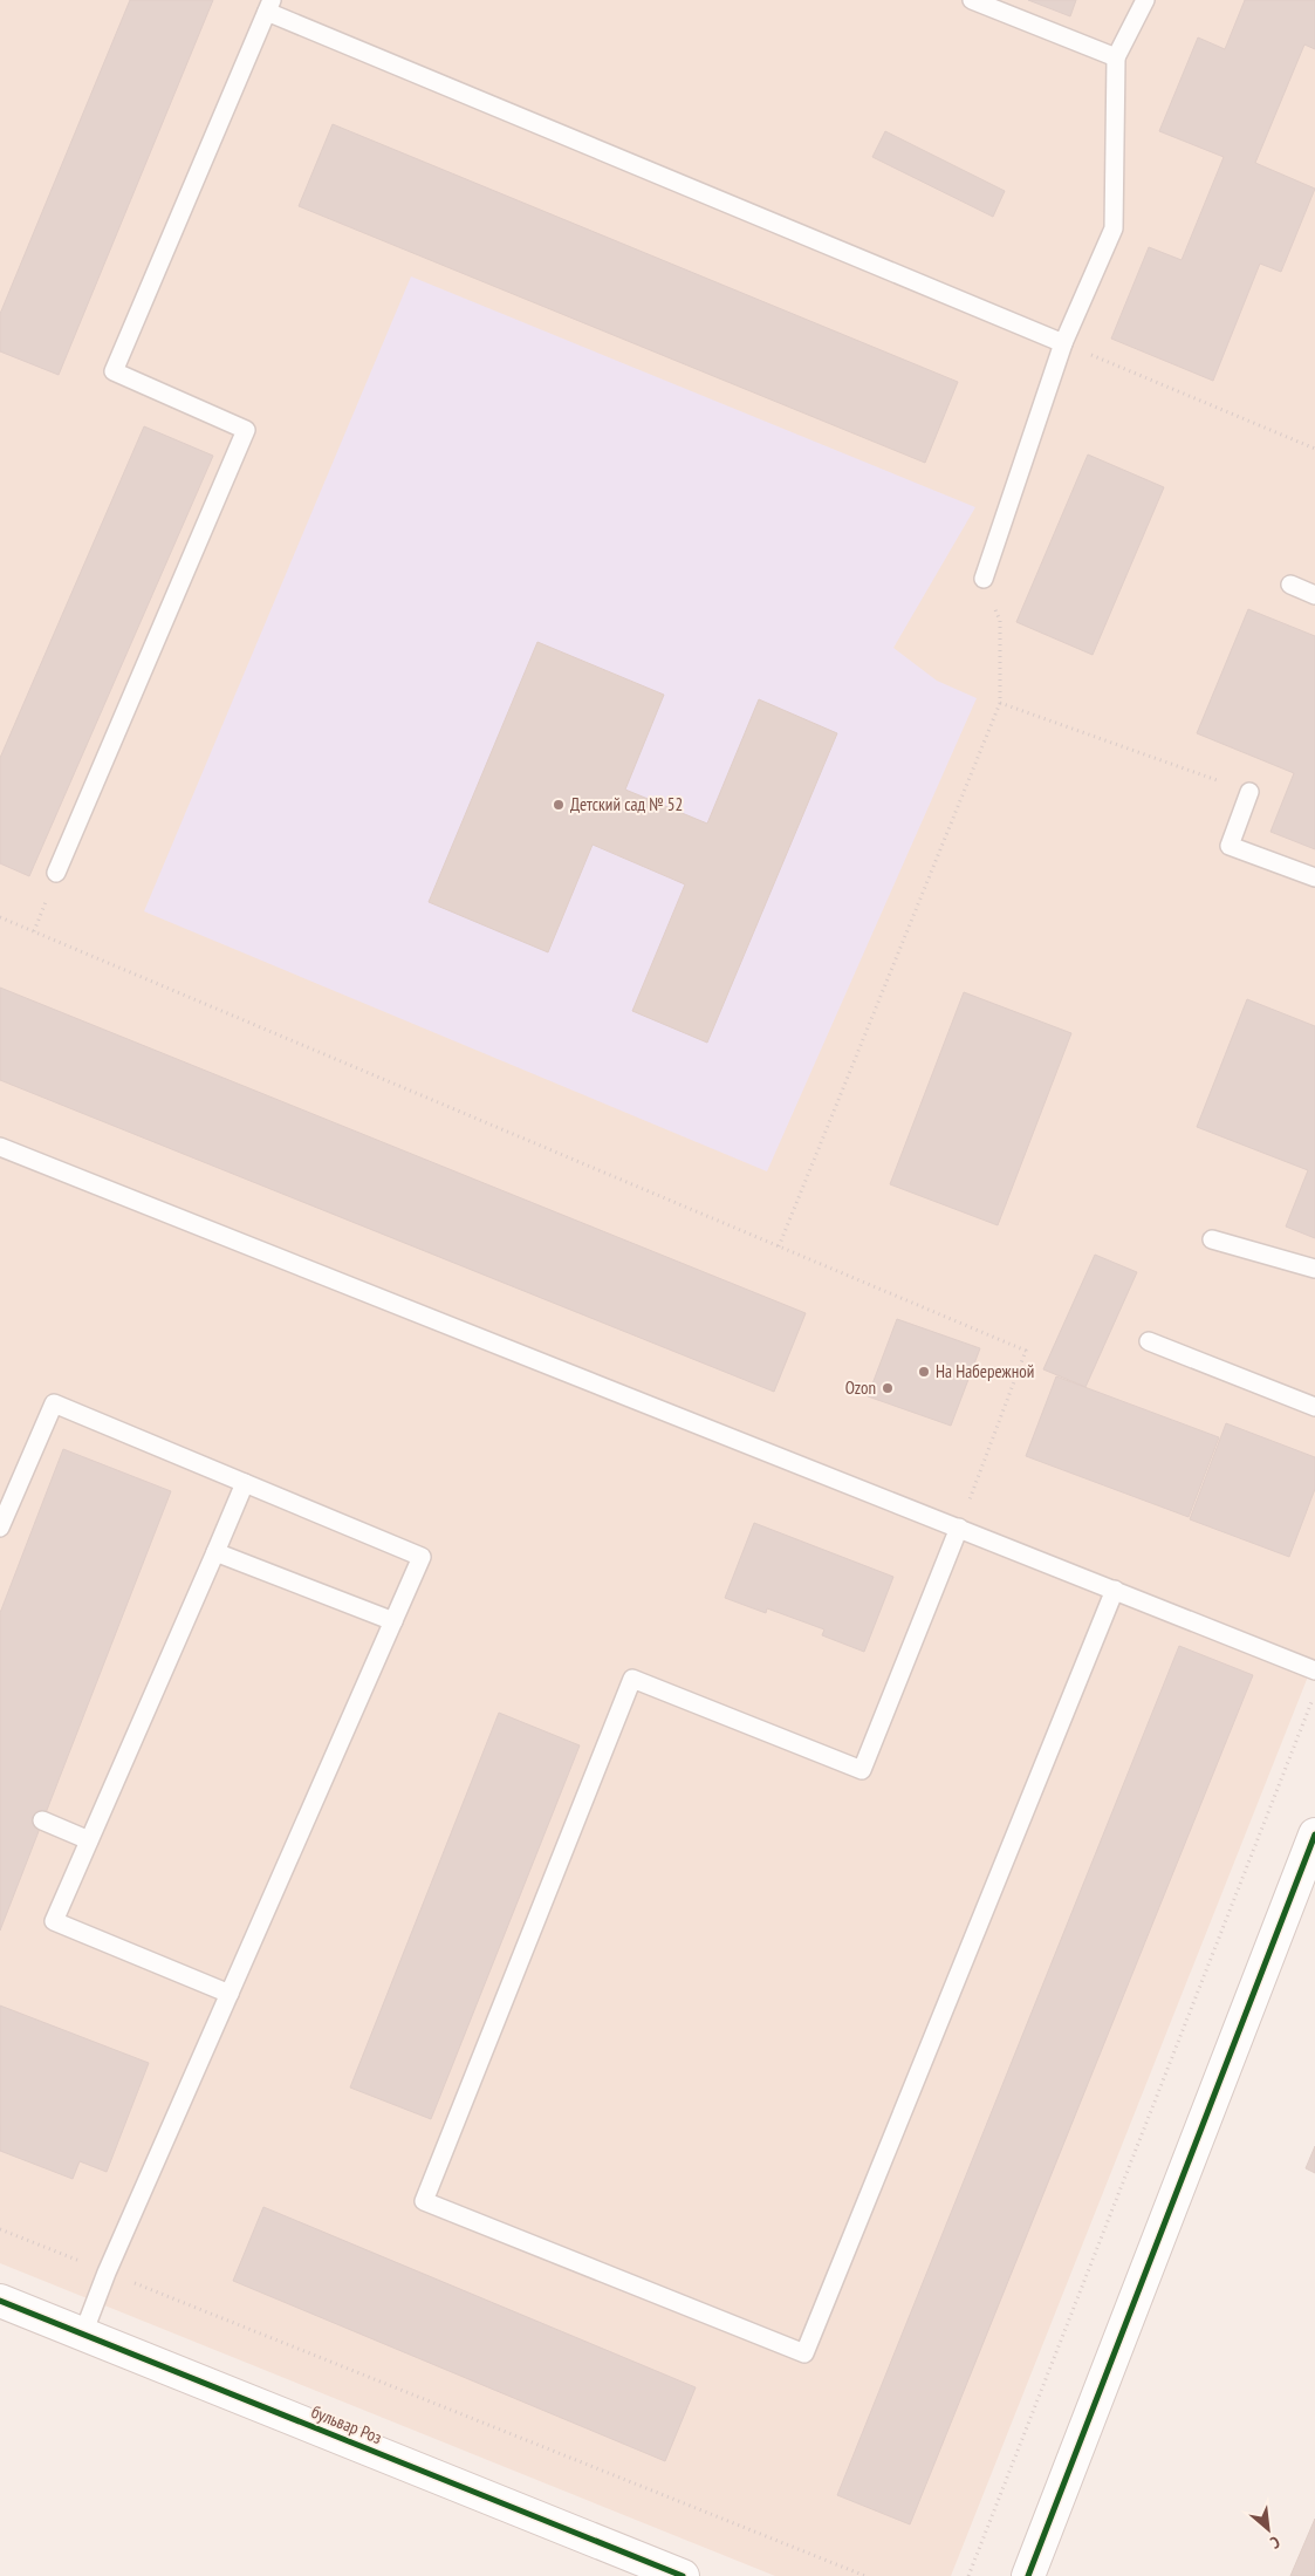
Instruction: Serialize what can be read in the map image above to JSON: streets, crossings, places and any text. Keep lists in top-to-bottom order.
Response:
{
  "streets": {
    "street": ["бульвар Роз"]
  },
  "places": ["Детский сад № 52", "На Набережной", "Ozon"],
  "north": "bottom right"
}
